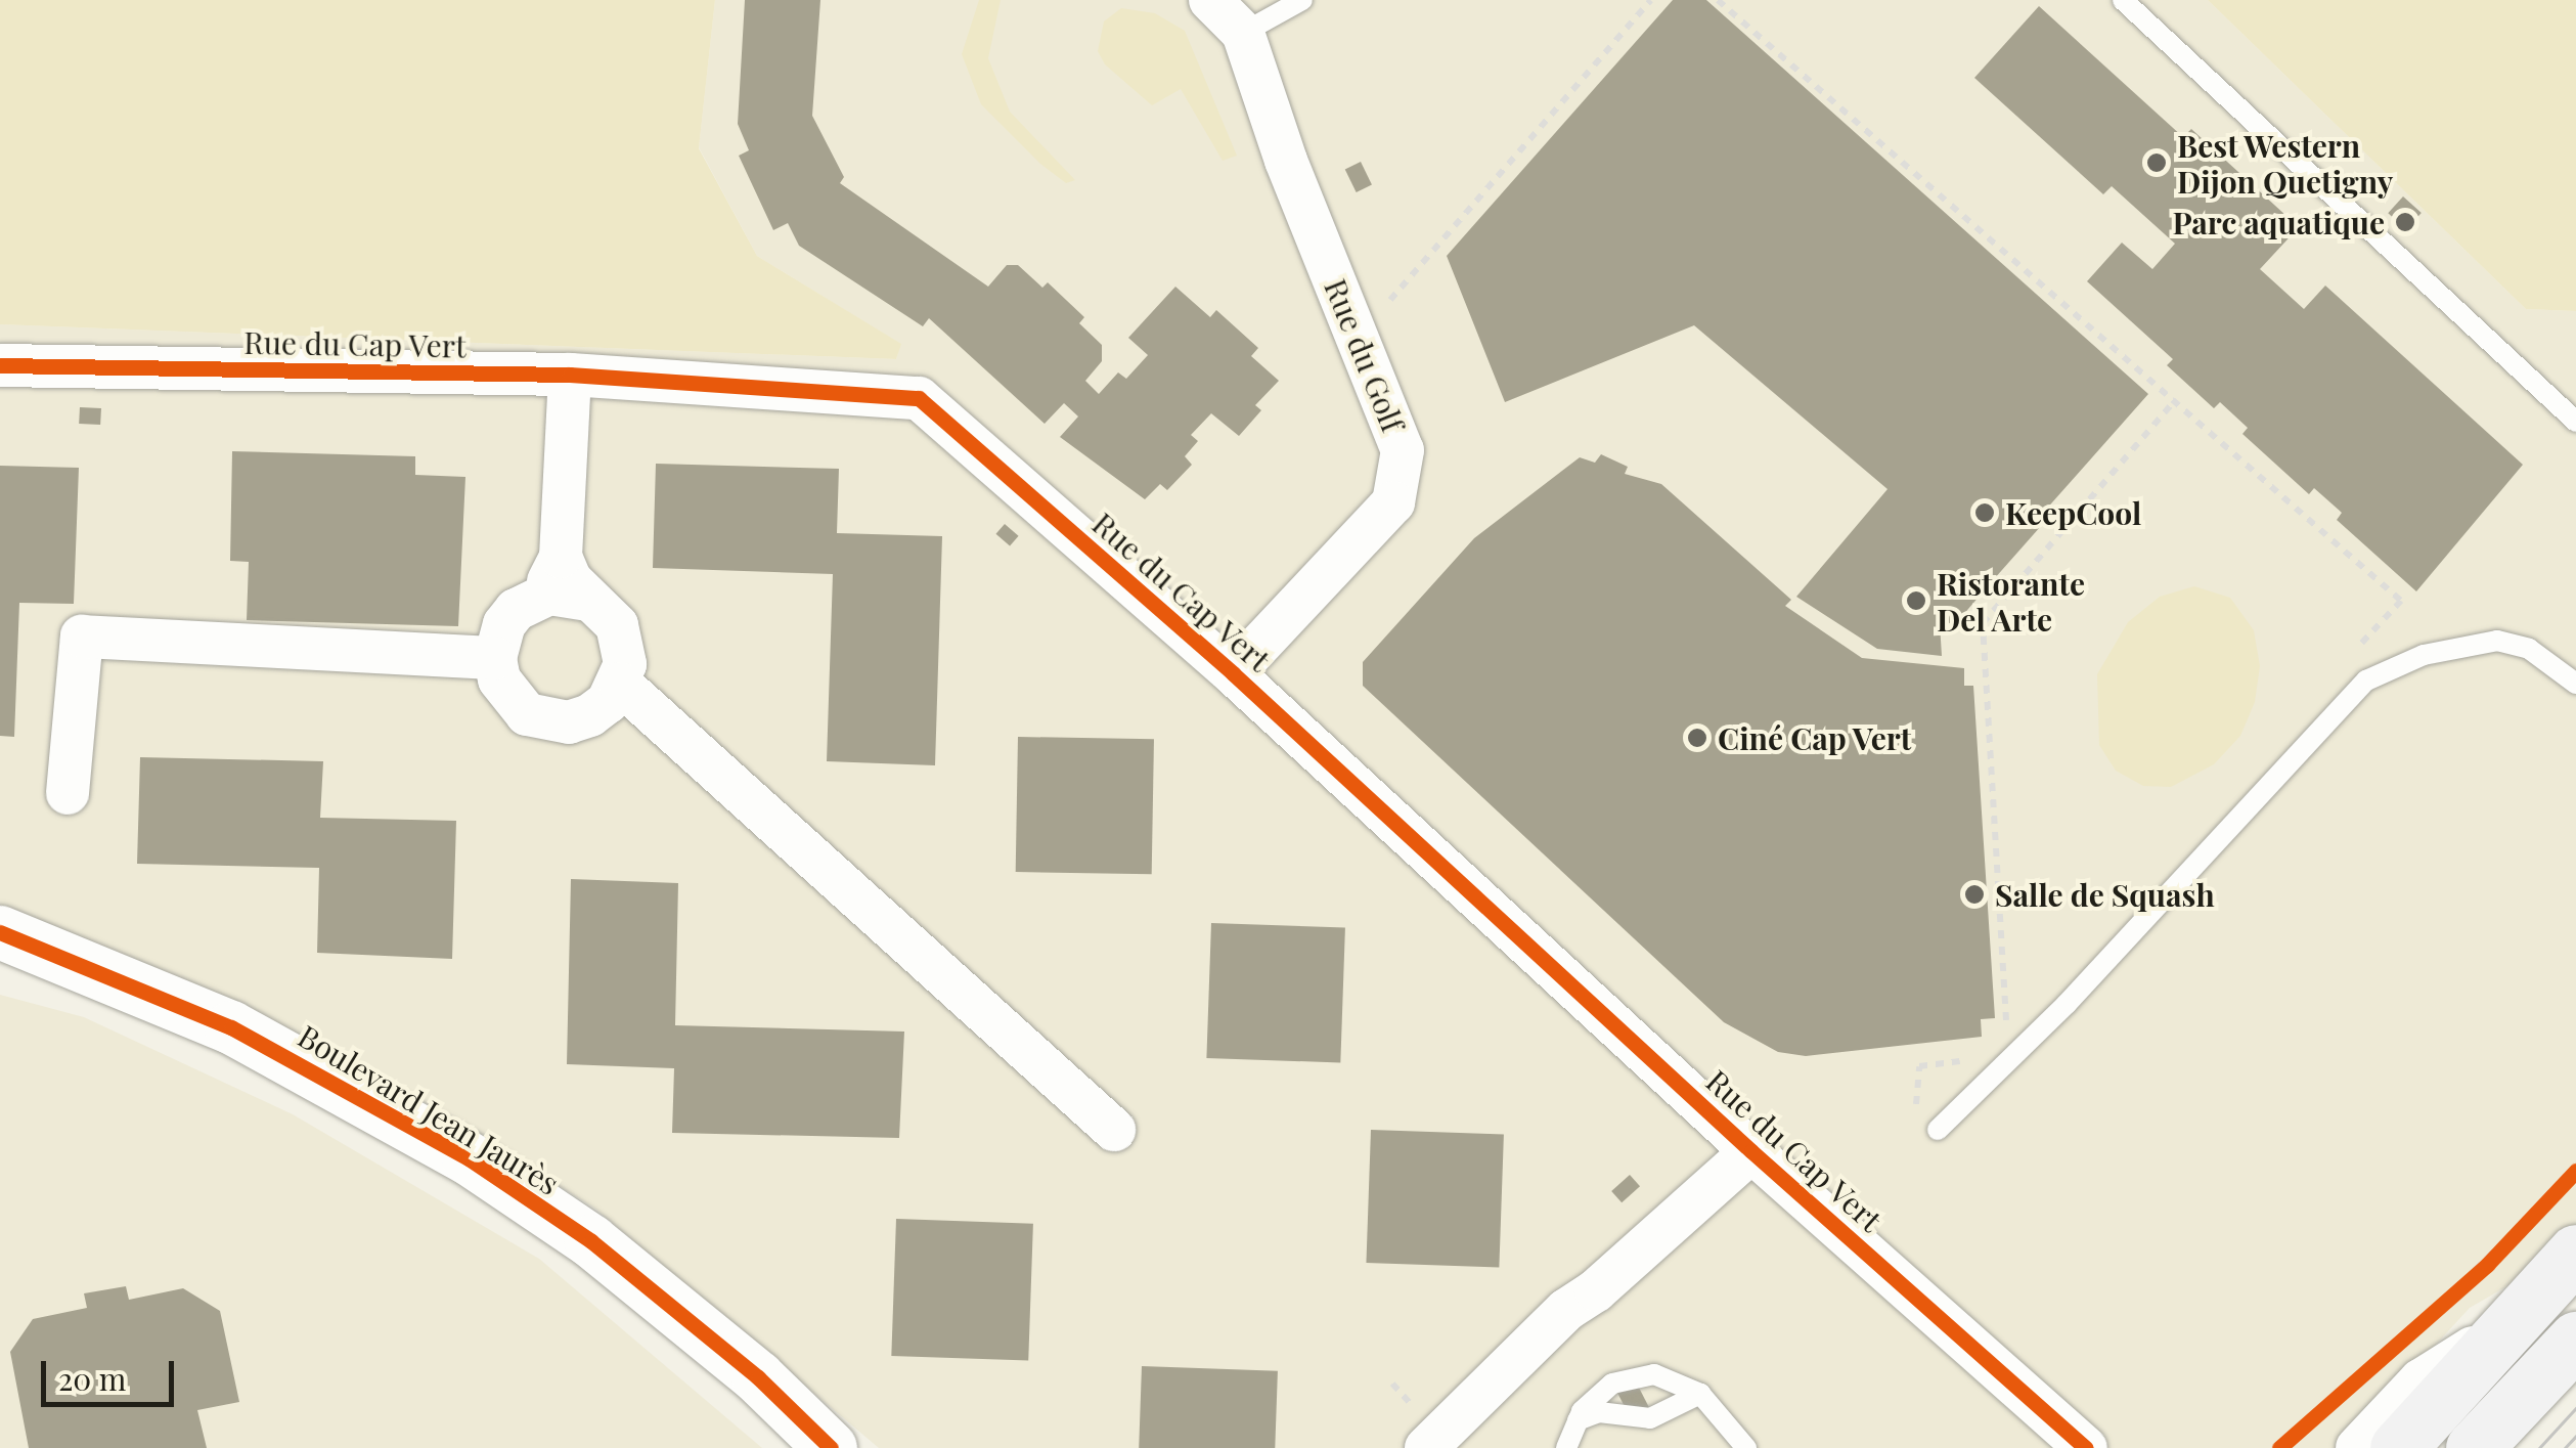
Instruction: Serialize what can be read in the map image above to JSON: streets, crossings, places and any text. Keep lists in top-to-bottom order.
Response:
{
  "streets": {
    "street": ["Rue du Cap Vert", "Rue du Golf", "Boulevard Jean Jaurès"]
  },
  "crossings": [
    ["Rue du Cap Vert", "Rue du Golf"]
  ],
  "places": [
    "Best Western Dijon Quetigny",
    "Parc aquatique",
    "KeepCool",
    "Ristorante Del Arte",
    "Ciné Cap Vert",
    "Salle de Squash"
  ],
  "scale_bar": "20 m"
}
